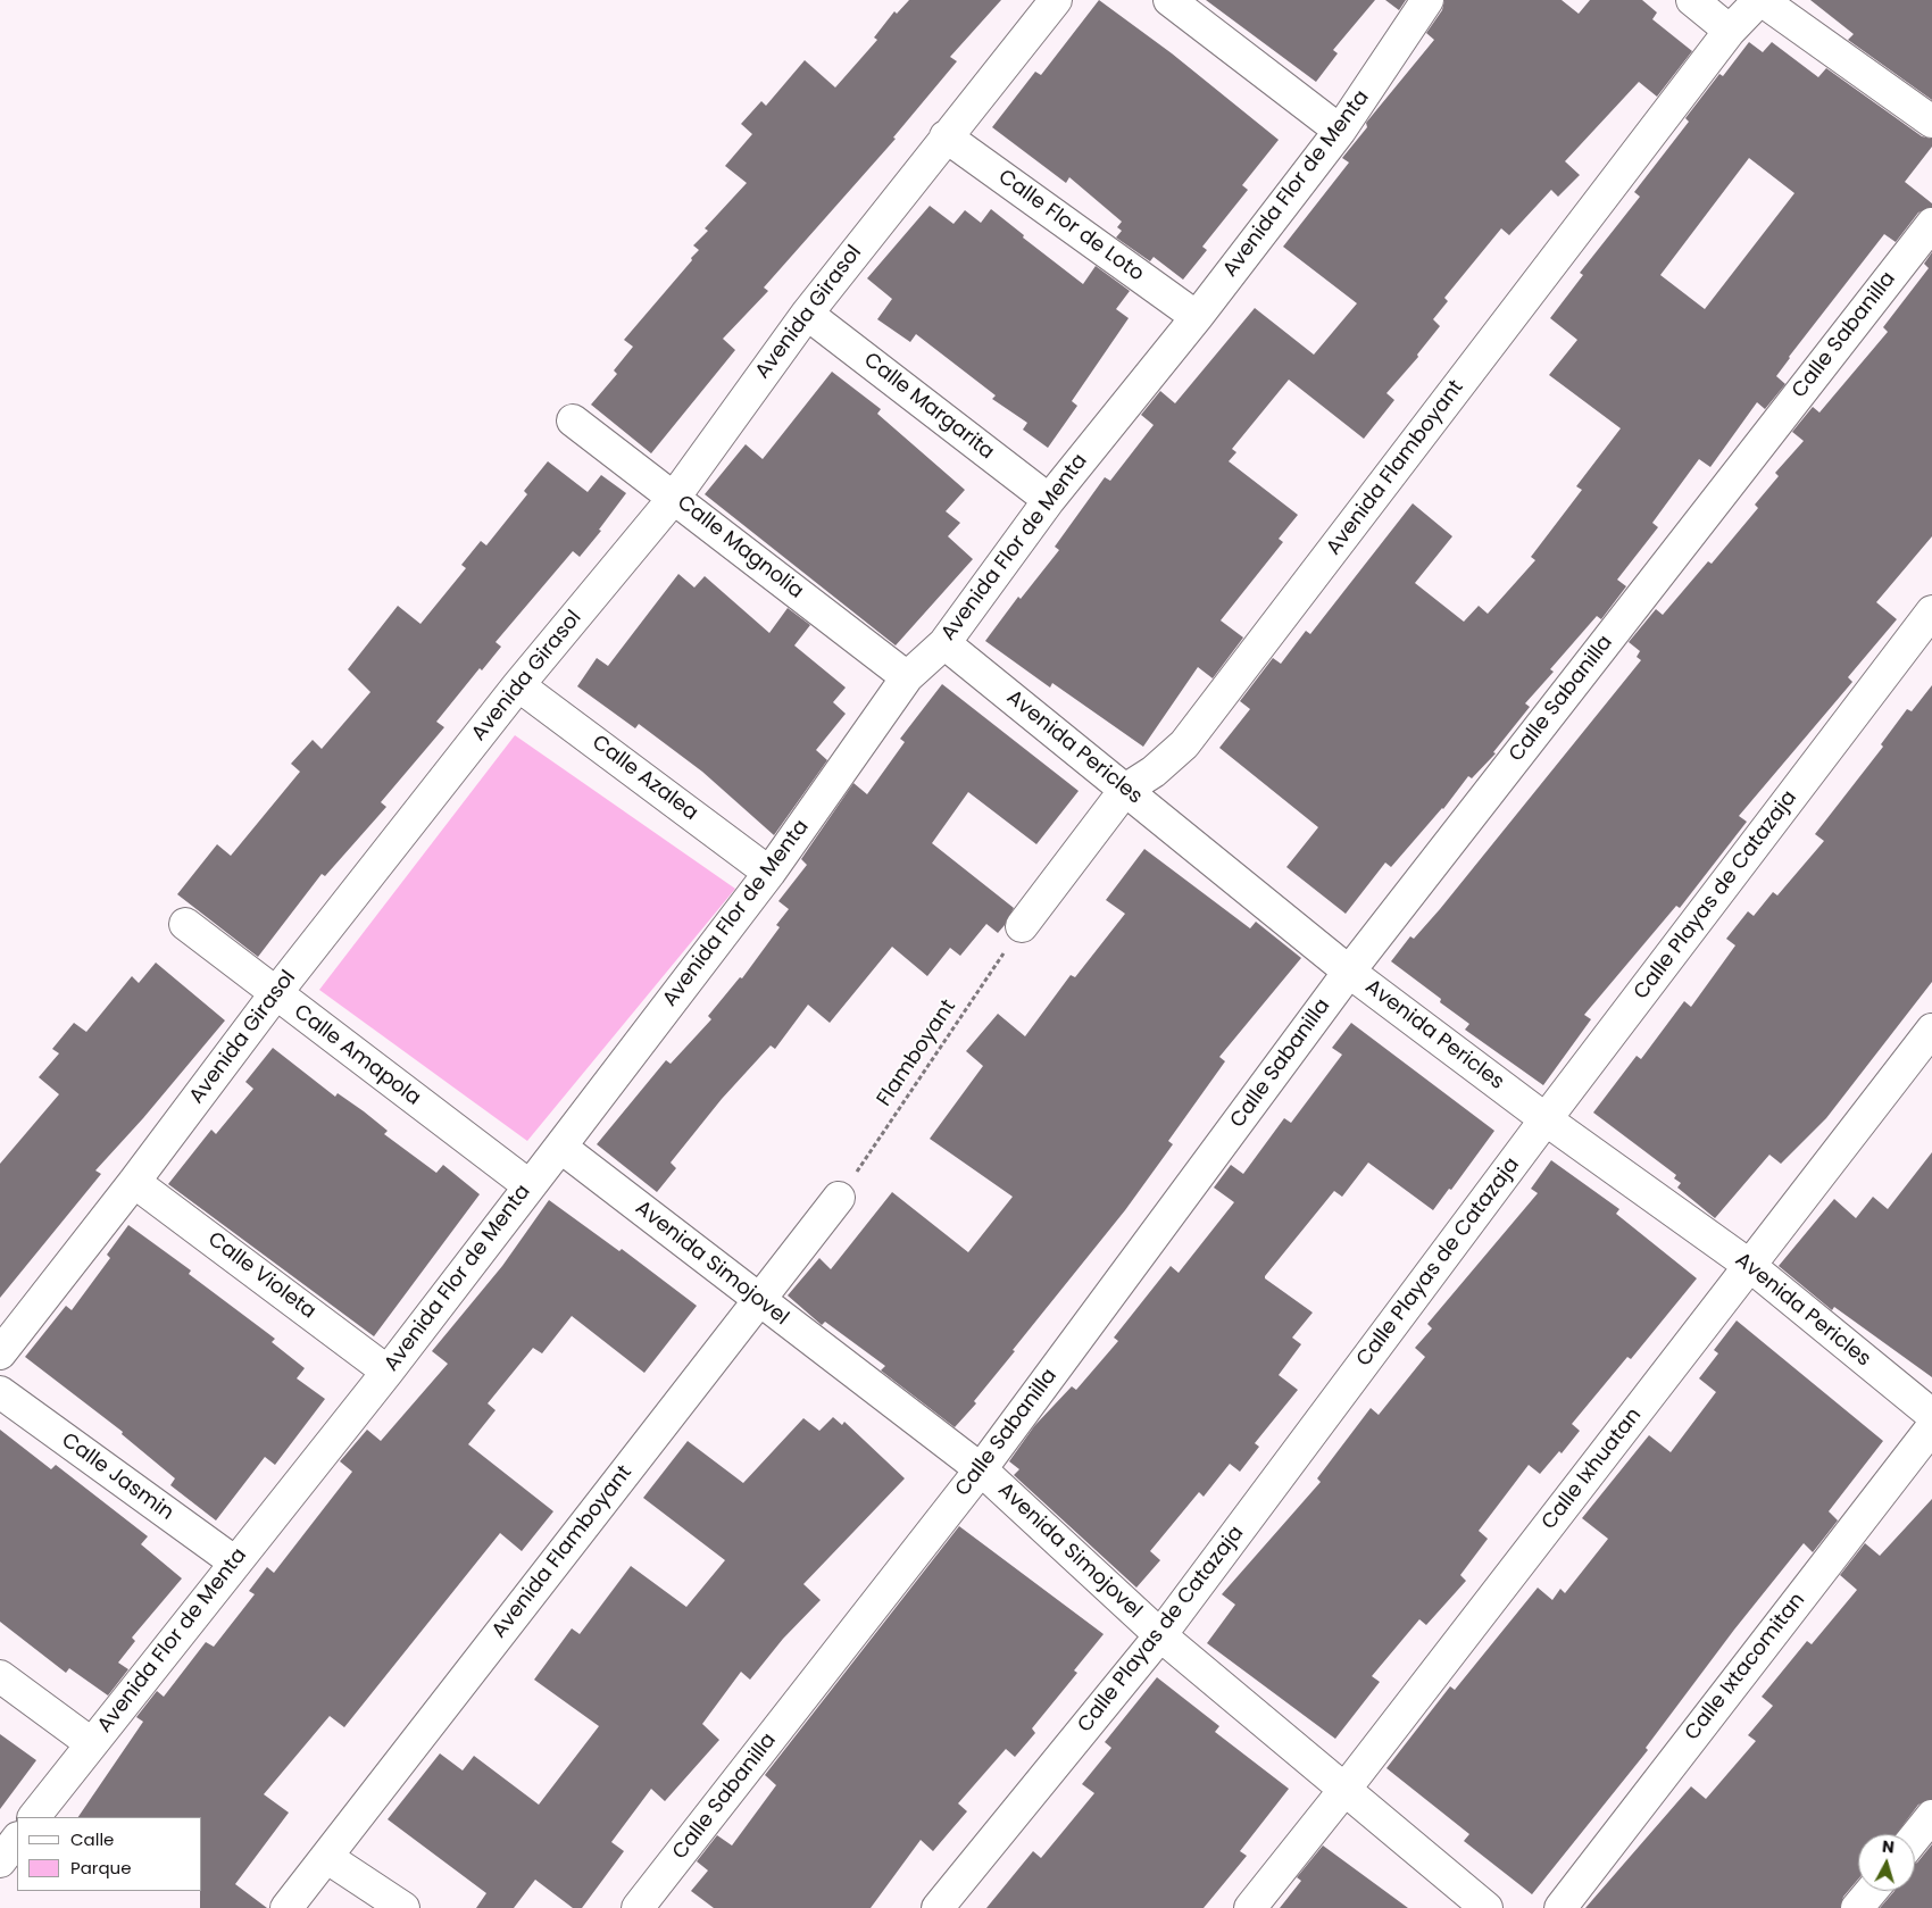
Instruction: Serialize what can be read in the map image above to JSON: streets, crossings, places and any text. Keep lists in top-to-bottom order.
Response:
{
  "streets": {
    "street": [
      "Avenida Flor de Menta",
      "Calle Flor de Loto",
      "Avenida Girasol",
      "Calle Sabanilla",
      "Calle Margarita",
      "Avenida Flamboyant",
      "Calle Magnolia",
      "Avenida Pericles",
      "Calle Azalea",
      "Calle Playas de Catazaja",
      "Calle Amapola",
      "Avenida Simojovel",
      "Calle Violeta",
      "Calle Ixhuatan",
      "Calle Jasmin",
      "Calle Ixtacomitan"
    ],
    "path": ["Flamboyant"]
  },
  "crossings": [
    ["Avenida Flor de Menta", "Calle Flor de Loto"],
    ["Avenida Flor de Menta", "Calle Margarita"],
    ["Avenida Flor de Menta", "Calle Magnolia"],
    ["Avenida Flor de Menta", "Avenida Pericles"],
    ["Avenida Flor de Menta", "Calle Azalea"],
    ["Avenida Flor de Menta", "Calle Amapola"],
    ["Avenida Flor de Menta", "Avenida Simojovel"],
    ["Avenida Flor de Menta", "Calle Violeta"],
    ["Avenida Flor de Menta", "Calle Jasmin"],
    ["Calle Flor de Loto", "Avenida Girasol"],
    ["Avenida Girasol", "Calle Margarita"],
    ["Avenida Girasol", "Calle Magnolia"],
    ["Avenida Girasol", "Calle Azalea"],
    ["Avenida Girasol", "Calle Amapola"],
    ["Avenida Girasol", "Calle Violeta"],
    ["Calle Sabanilla", "Avenida Pericles"],
    ["Calle Sabanilla", "Avenida Simojovel"],
    ["Avenida Flamboyant", "Avenida Pericles"],
    ["Avenida Flamboyant", "Flamboyant"],
    ["Avenida Flamboyant", "Avenida Simojovel"],
    ["Avenida Pericles", "Calle Playas de Catazaja"],
    ["Avenida Pericles", "Calle Ixhuatan"],
    ["Calle Playas de Catazaja", "Avenida Simojovel"],
    ["Avenida Simojovel", "Calle Ixhuatan"]
  ],
  "legend": ["Calle", "Parque"],
  "north": "top"
}
